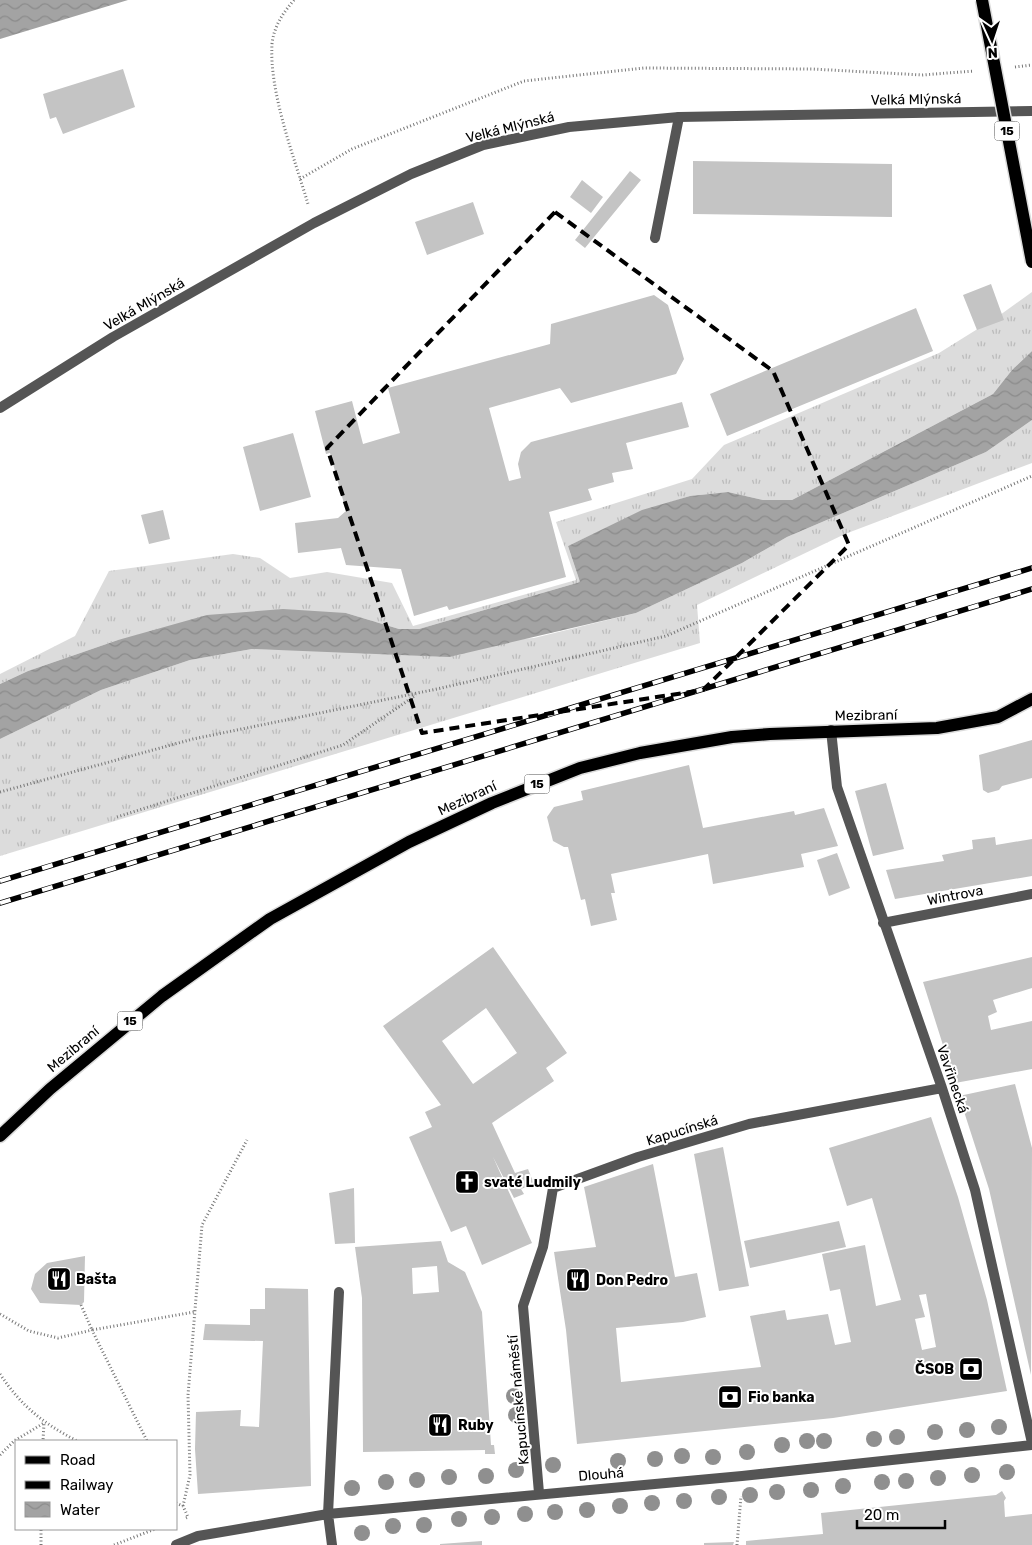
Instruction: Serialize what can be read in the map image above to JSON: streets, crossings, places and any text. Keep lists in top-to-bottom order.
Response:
{
  "streets": {
    "main road": ["15", "Mezibraní"],
    "street": [
      "Velká Mlýnská",
      "Wintrova",
      "Vavřinecká",
      "Kapucínská",
      "Kapucínské náměstí",
      "Dlouhá"
    ]
  },
  "crossings": [
    ["Mezibraní", "Vavřinecká"],
    ["Wintrova", "Vavřinecká"],
    ["Vavřinecká", "Kapucínská"],
    ["Vavřinecká", "Dlouhá"],
    ["Kapucínská", "Kapucínské náměstí"],
    ["Kapucínské náměstí", "Dlouhá"]
  ],
  "places": {
    "church": ["svaté Ludmily"],
    "restaurant": ["Bašta", "Don Pedro", "Ruby"],
    "bank": ["ČSOB", "Fio banka"]
  },
  "legend": ["Road", "Railway", "Water"],
  "scale_bar": "20 m",
  "north": "bottom"
}
